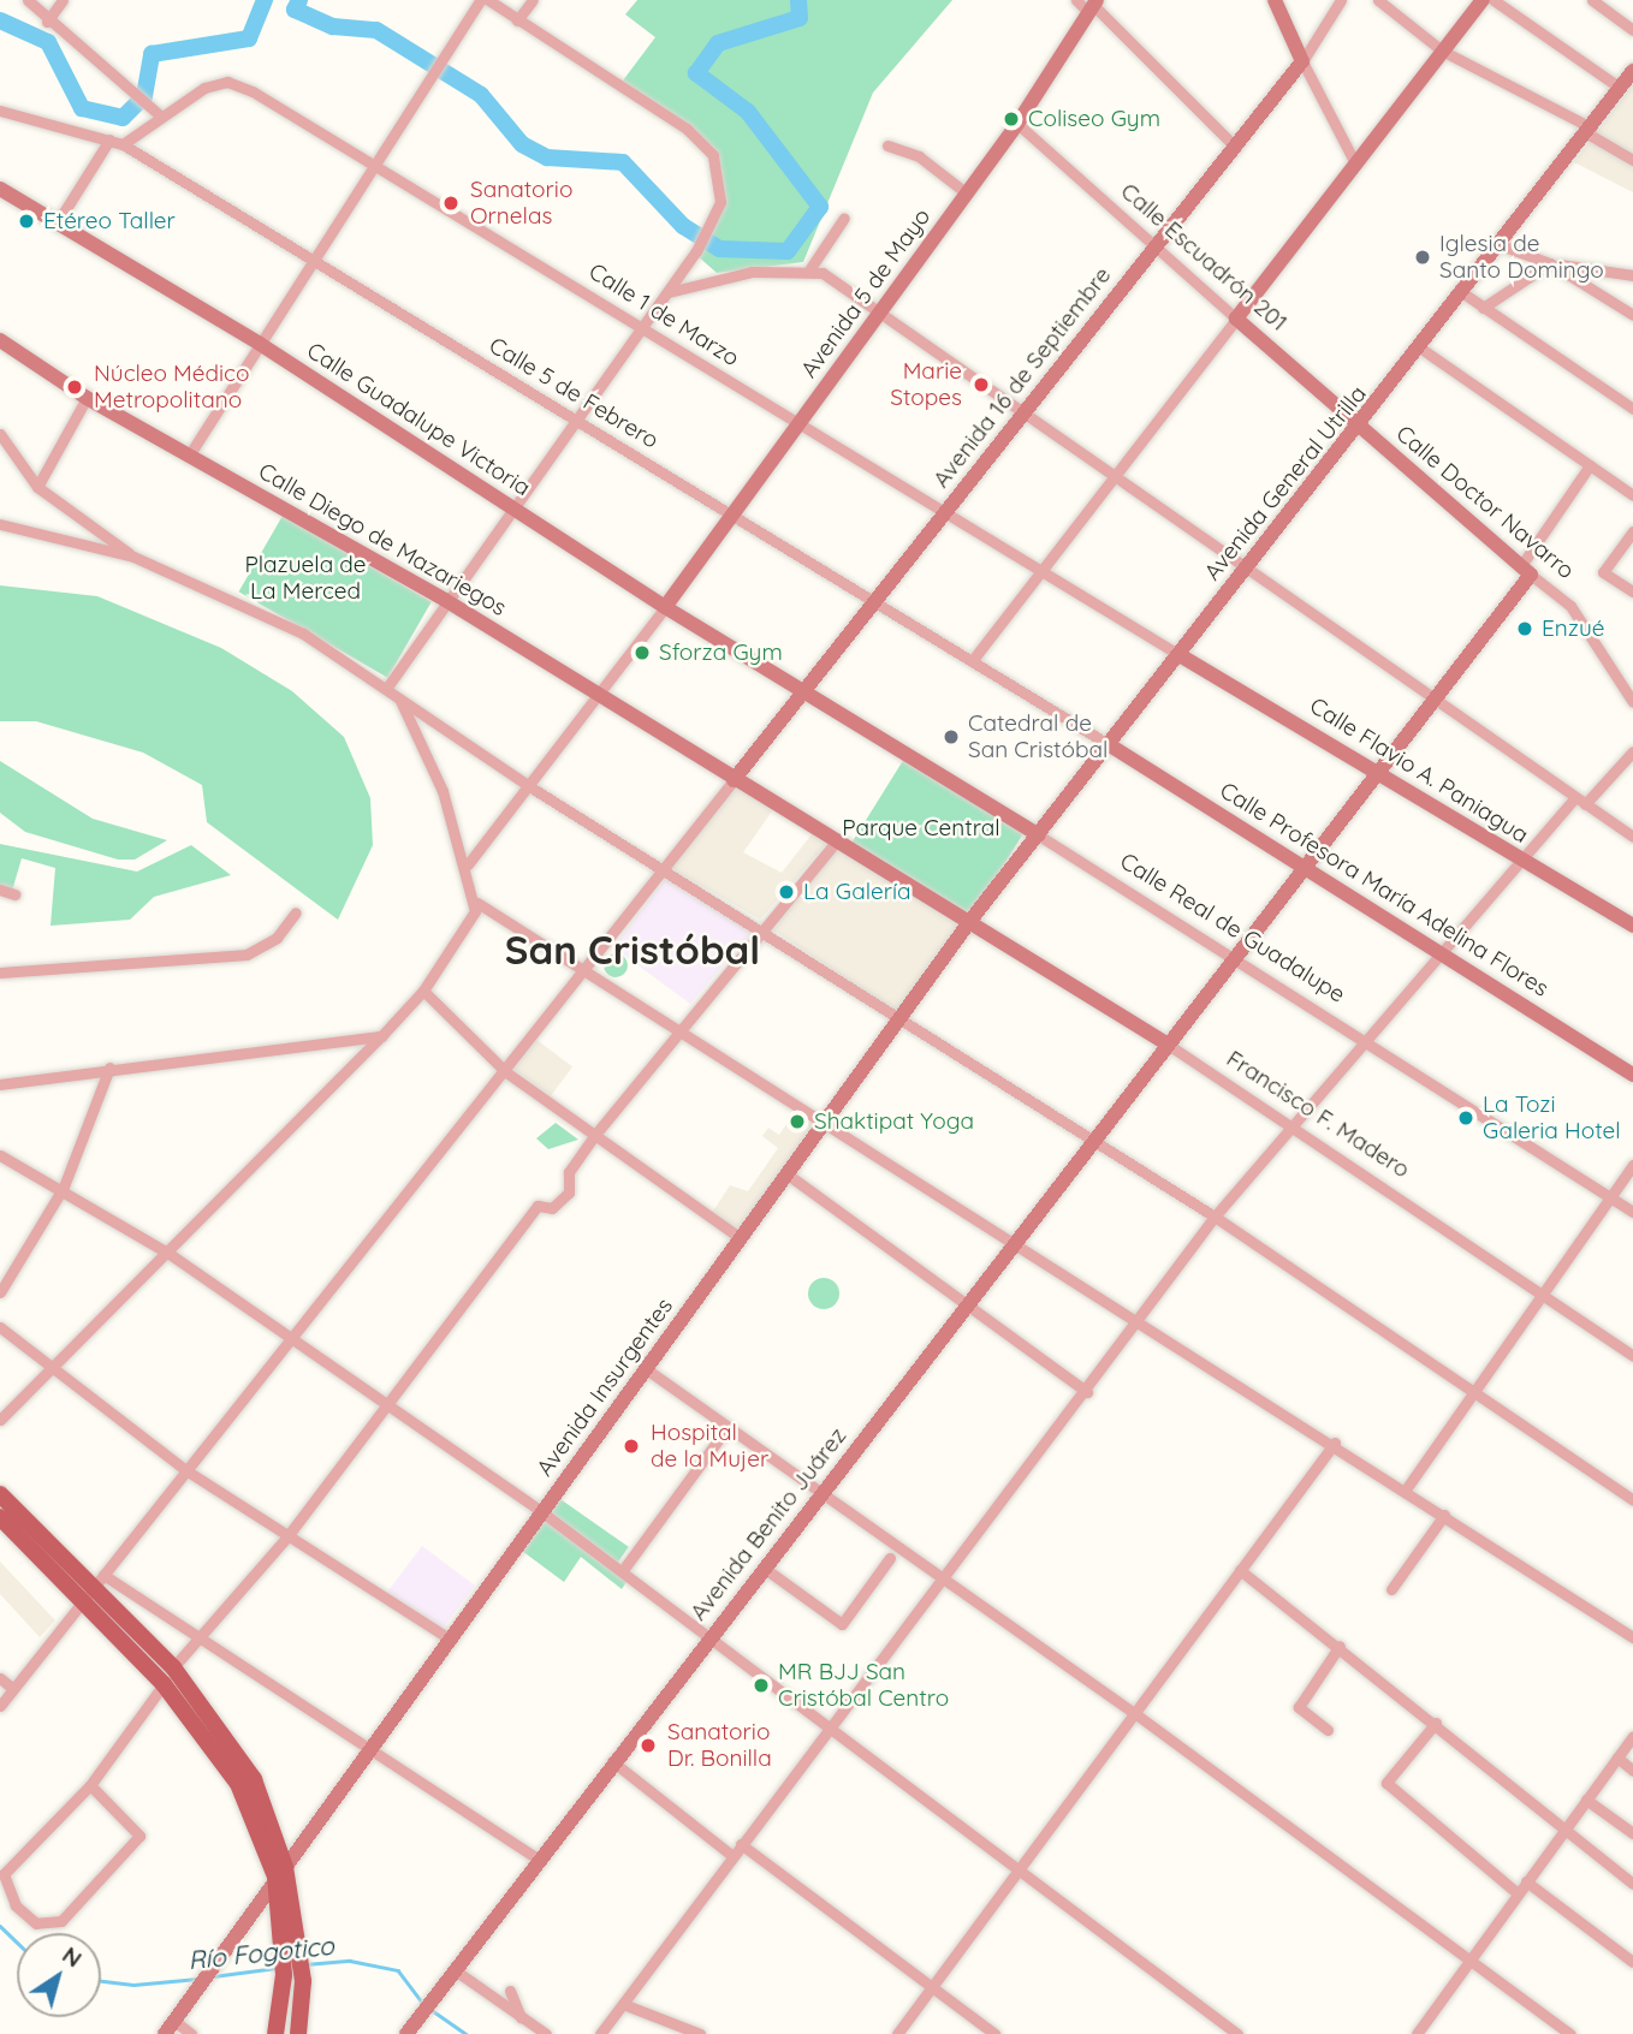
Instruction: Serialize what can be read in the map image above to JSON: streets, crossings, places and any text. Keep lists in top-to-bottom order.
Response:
{
  "streets": {
    "street": [
      "Calle Escuadrón 201",
      "Avenida 5 de Mayo",
      "Calle 1 de Marzo",
      "Avenida 16 de Septiembre",
      "Calle 5 de Febrero",
      "Calle Guadalupe Victoria",
      "Avenida General Utrilla",
      "Calle Doctor Navarro",
      "Calle Diego de Mazariegos",
      "Calle Flavio A. Paniagua",
      "Calle Profesora María Adelina Flores",
      "Calle Real de Guadalupe",
      "Francisco F. Madero",
      "Avenida Insurgentes",
      "Avenida Benito Juárez"
    ]
  },
  "crossings": [
    ["Calle Escuadrón 201", "Avenida 5 de Mayo"],
    ["Calle Escuadrón 201", "Avenida 16 de Septiembre"],
    ["Calle Escuadrón 201", "Avenida General Utrilla"],
    ["Calle Escuadrón 201", "Calle Doctor Navarro"],
    ["Avenida 5 de Mayo", "Calle 1 de Marzo"],
    ["Avenida 5 de Mayo", "Calle 5 de Febrero"],
    ["Avenida 5 de Mayo", "Calle Guadalupe Victoria"],
    ["Calle 1 de Marzo", "Avenida 16 de Septiembre"],
    ["Calle 1 de Marzo", "Calle 5 de Febrero"],
    ["Calle 1 de Marzo", "Avenida General Utrilla"],
    ["Calle 1 de Marzo", "Calle Flavio A. Paniagua"],
    ["Avenida 16 de Septiembre", "Calle 5 de Febrero"],
    ["Avenida 16 de Septiembre", "Calle Guadalupe Victoria"],
    ["Avenida 16 de Septiembre", "Calle Diego de Mazariegos"],
    ["Avenida 16 de Septiembre", "Calle Real de Guadalupe"],
    ["Calle 5 de Febrero", "Avenida General Utrilla"],
    ["Calle 5 de Febrero", "Calle Profesora María Adelina Flores"],
    ["Calle Guadalupe Victoria", "Calle Real de Guadalupe"],
    ["Avenida General Utrilla", "Calle Doctor Navarro"],
    ["Avenida General Utrilla", "Calle Flavio A. Paniagua"],
    ["Avenida General Utrilla", "Calle Profesora María Adelina Flores"],
    ["Avenida General Utrilla", "Calle Real de Guadalupe"],
    ["Avenida General Utrilla", "Francisco F. Madero"],
    ["Avenida General Utrilla", "Avenida Insurgentes"],
    ["Calle Doctor Navarro", "Avenida Benito Juárez"],
    ["Calle Diego de Mazariegos", "Francisco F. Madero"],
    ["Calle Flavio A. Paniagua", "Avenida Benito Juárez"],
    ["Calle Profesora María Adelina Flores", "Avenida Benito Juárez"],
    ["Calle Real de Guadalupe", "Avenida Benito Juárez"],
    ["Francisco F. Madero", "Avenida Insurgentes"],
    ["Francisco F. Madero", "Avenida Benito Juárez"]
  ],
  "districts": ["San Cristóbal"],
  "water": ["Río Fogotico"],
  "parks": ["Plazuela de La Merced", "Parque Central"],
  "places": [
    "Coliseo Gym",
    "Sanatorio Ornelas",
    "Etéreo Taller",
    "Iglesia de Santo Domingo",
    "Marie Stopes",
    "Núcleo Médico Metropolitano",
    "Enzué",
    "Sforza Gym",
    "Catedral de San Cristóbal",
    "La Galería",
    "La Tozi Galeria Hotel",
    "Shaktipat Yoga",
    "Hospital de la Mujer",
    "MR BJJ San Cristóbal Centro",
    "Sanatorio Dr. Bonilla"
  ],
  "north": "top right"
}
